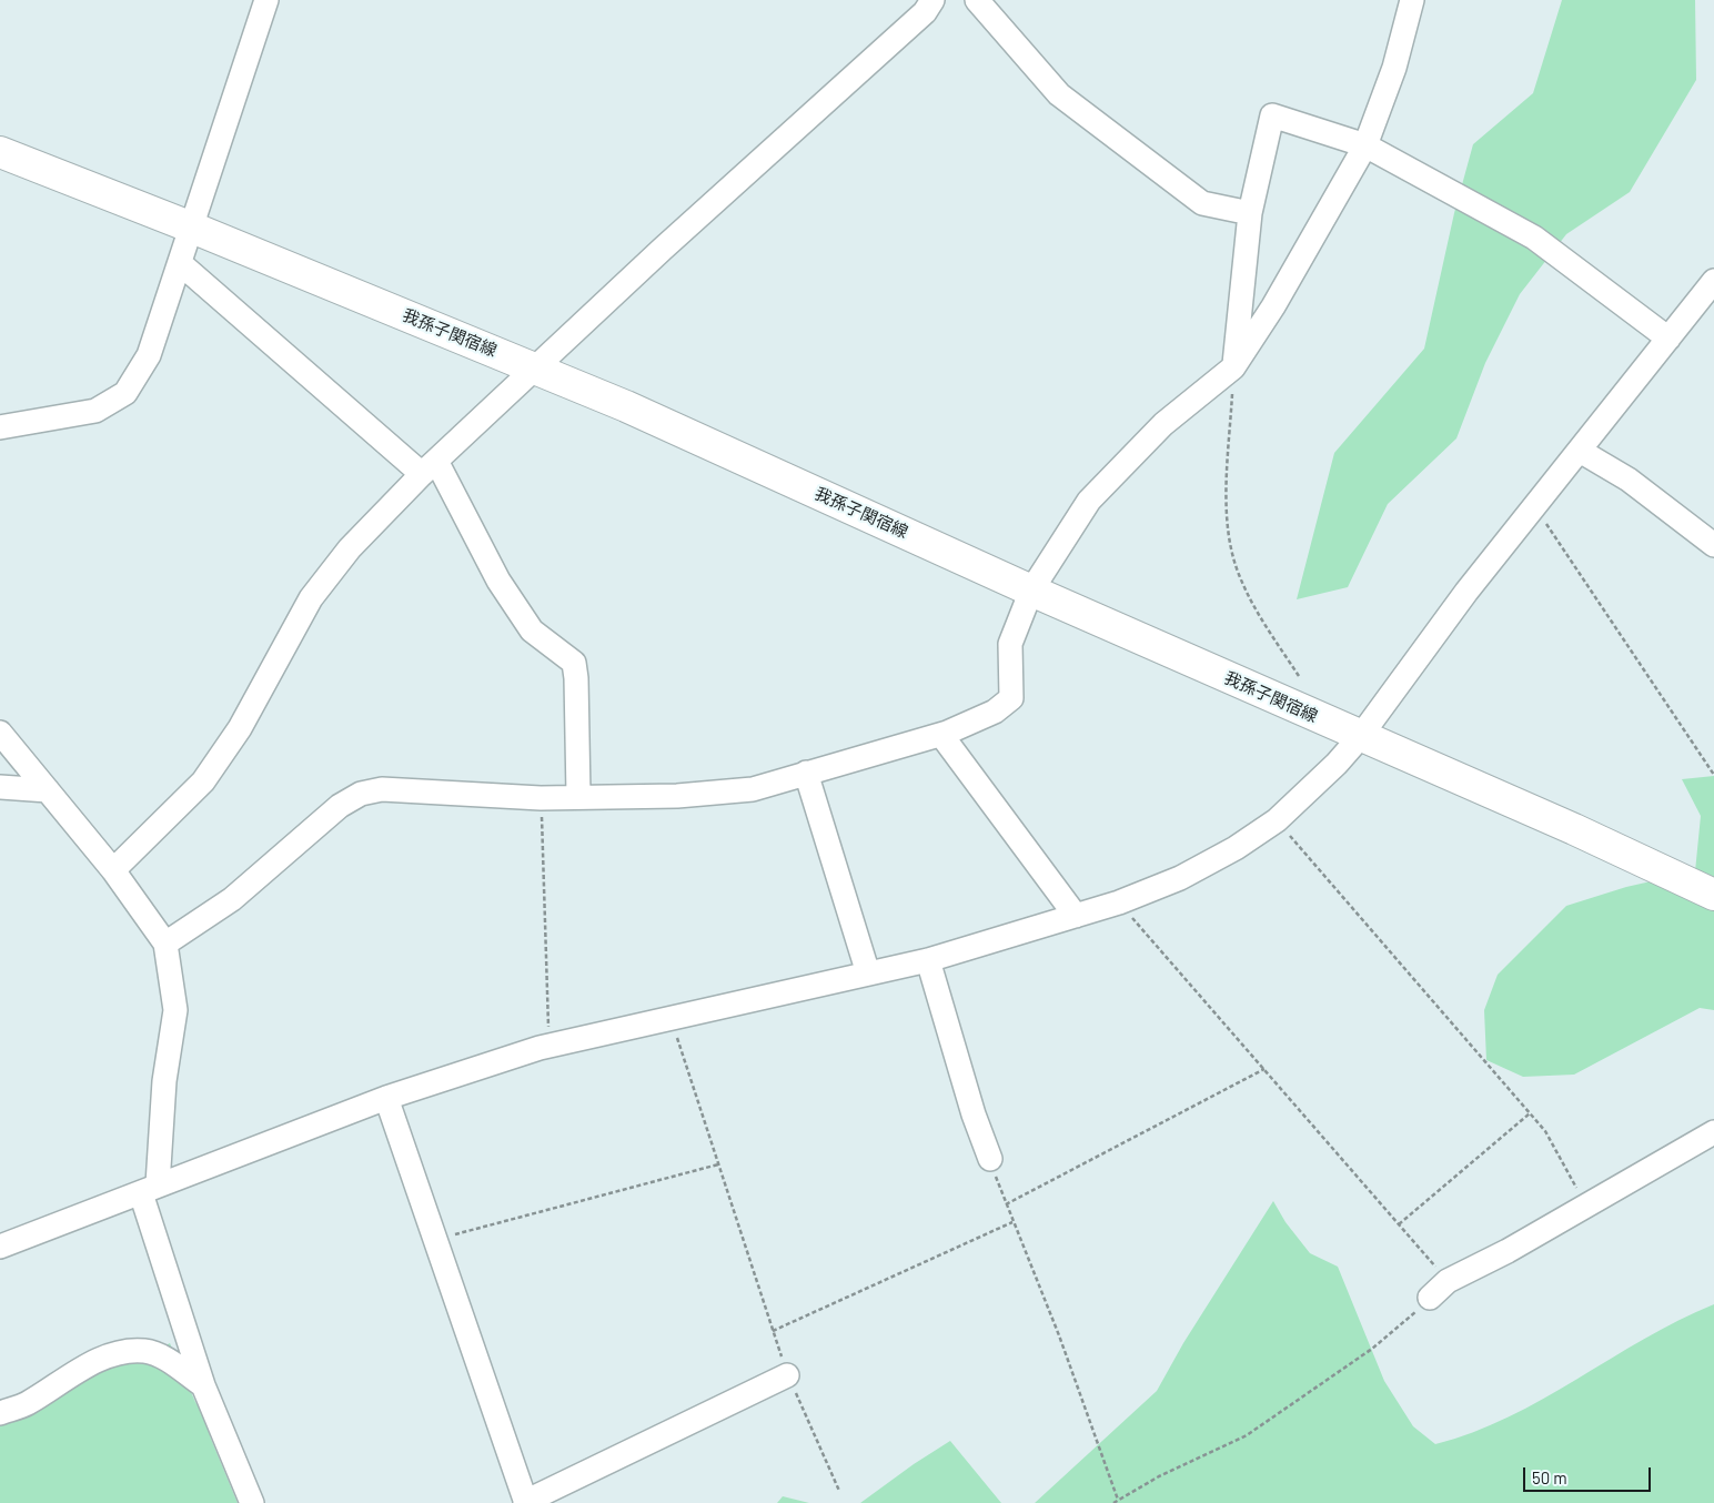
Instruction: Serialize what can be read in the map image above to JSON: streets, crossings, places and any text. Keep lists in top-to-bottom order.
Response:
{
  "streets": {
    "main road": ["我孫子関宿線"]
  },
  "scale_bar": "50 m"
}
